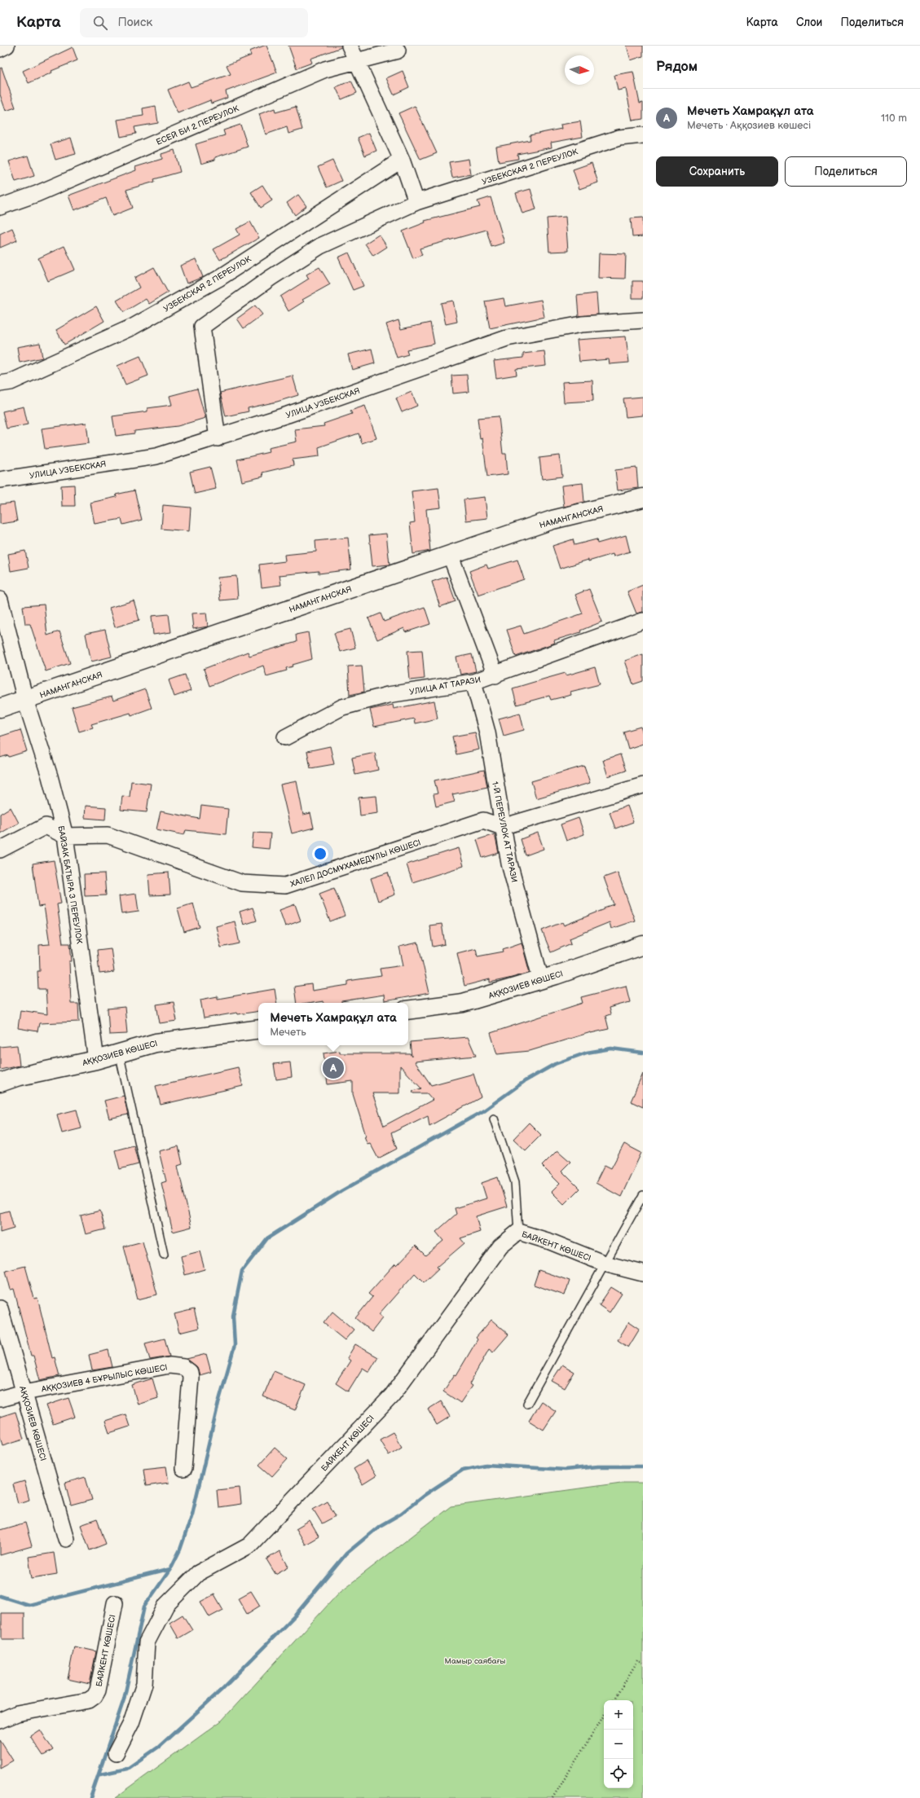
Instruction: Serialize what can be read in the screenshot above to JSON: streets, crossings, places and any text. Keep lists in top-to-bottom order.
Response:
{
  "streets": {
    "street": [
      "ЕСЕЙ БИ 2 ПЕРЕУЛОК",
      "УЗБЕКСКАЯ 2 ПЕРЕУЛОК",
      "УЛИЦА УЗБЕКСКАЯ",
      "НАМАНГАНСКАЯ",
      "УЛИЦА АТ ТАРАЗИ",
      "1-Й ПЕРЕУЛОК АТ ТАРАЗИ",
      "ХАЛЕЛ ДОСМҰХАМЕДҰЛЫ КӨШЕСІ",
      "БАЙЗАК БАТЫРА 3 ПЕРЕУЛОК",
      "АҚҚОЗИЕВ КӨШЕСІ",
      "БАЙКЕНТ КӨШЕСІ",
      "АҚҚОЗИЕВ 4 БҰРЫЛЫС КӨШЕСІ"
    ]
  },
  "crossings": [
    ["УЗБЕКСКАЯ 2 ПЕРЕУЛОК", "УЛИЦА УЗБЕКСКАЯ"],
    ["НАМАНГАНСКАЯ", "БАЙЗАК БАТЫРА 3 ПЕРЕУЛОК"],
    ["УЛИЦА АТ ТАРАЗИ", "1-Й ПЕРЕУЛОК АТ ТАРАЗИ"],
    ["1-Й ПЕРЕУЛОК АТ ТАРАЗИ", "ХАЛЕЛ ДОСМҰХАМЕДҰЛЫ КӨШЕСІ"],
    ["1-Й ПЕРЕУЛОК АТ ТАРАЗИ", "АҚҚОЗИЕВ КӨШЕСІ"],
    ["ХАЛЕЛ ДОСМҰХАМЕДҰЛЫ КӨШЕСІ", "БАЙЗАК БАТЫРА 3 ПЕРЕУЛОК"],
    ["БАЙЗАК БАТЫРА 3 ПЕРЕУЛОК", "АҚҚОЗИЕВ КӨШЕСІ"],
    ["АҚҚОЗИЕВ КӨШЕСІ", "АҚҚОЗИЕВ 4 БҰРЫЛЫС КӨШЕСІ"]
  ],
  "parks": ["Мамыр саябағы"],
  "north": "right",
  "page": {
    "header": "Карта",
    "search": "Поиск",
    "nav": ["Карта", "Слои", "Поделиться"],
    "heading": "Рядом",
    "list": [
      {
        "mark": "A",
        "name": "Мечеть Хамрақұл ата",
        "note": "Мечеть · Аққозиев көшесі",
        "value": "110 m"
      }
    ],
    "buttons": ["Сохранить", "Поделиться"],
    "popup": ["Мечеть Хамрақұл ата", "Мечеть"],
    "pins": "A",
    "map_buttons": ["+", "−"]
  }
}
